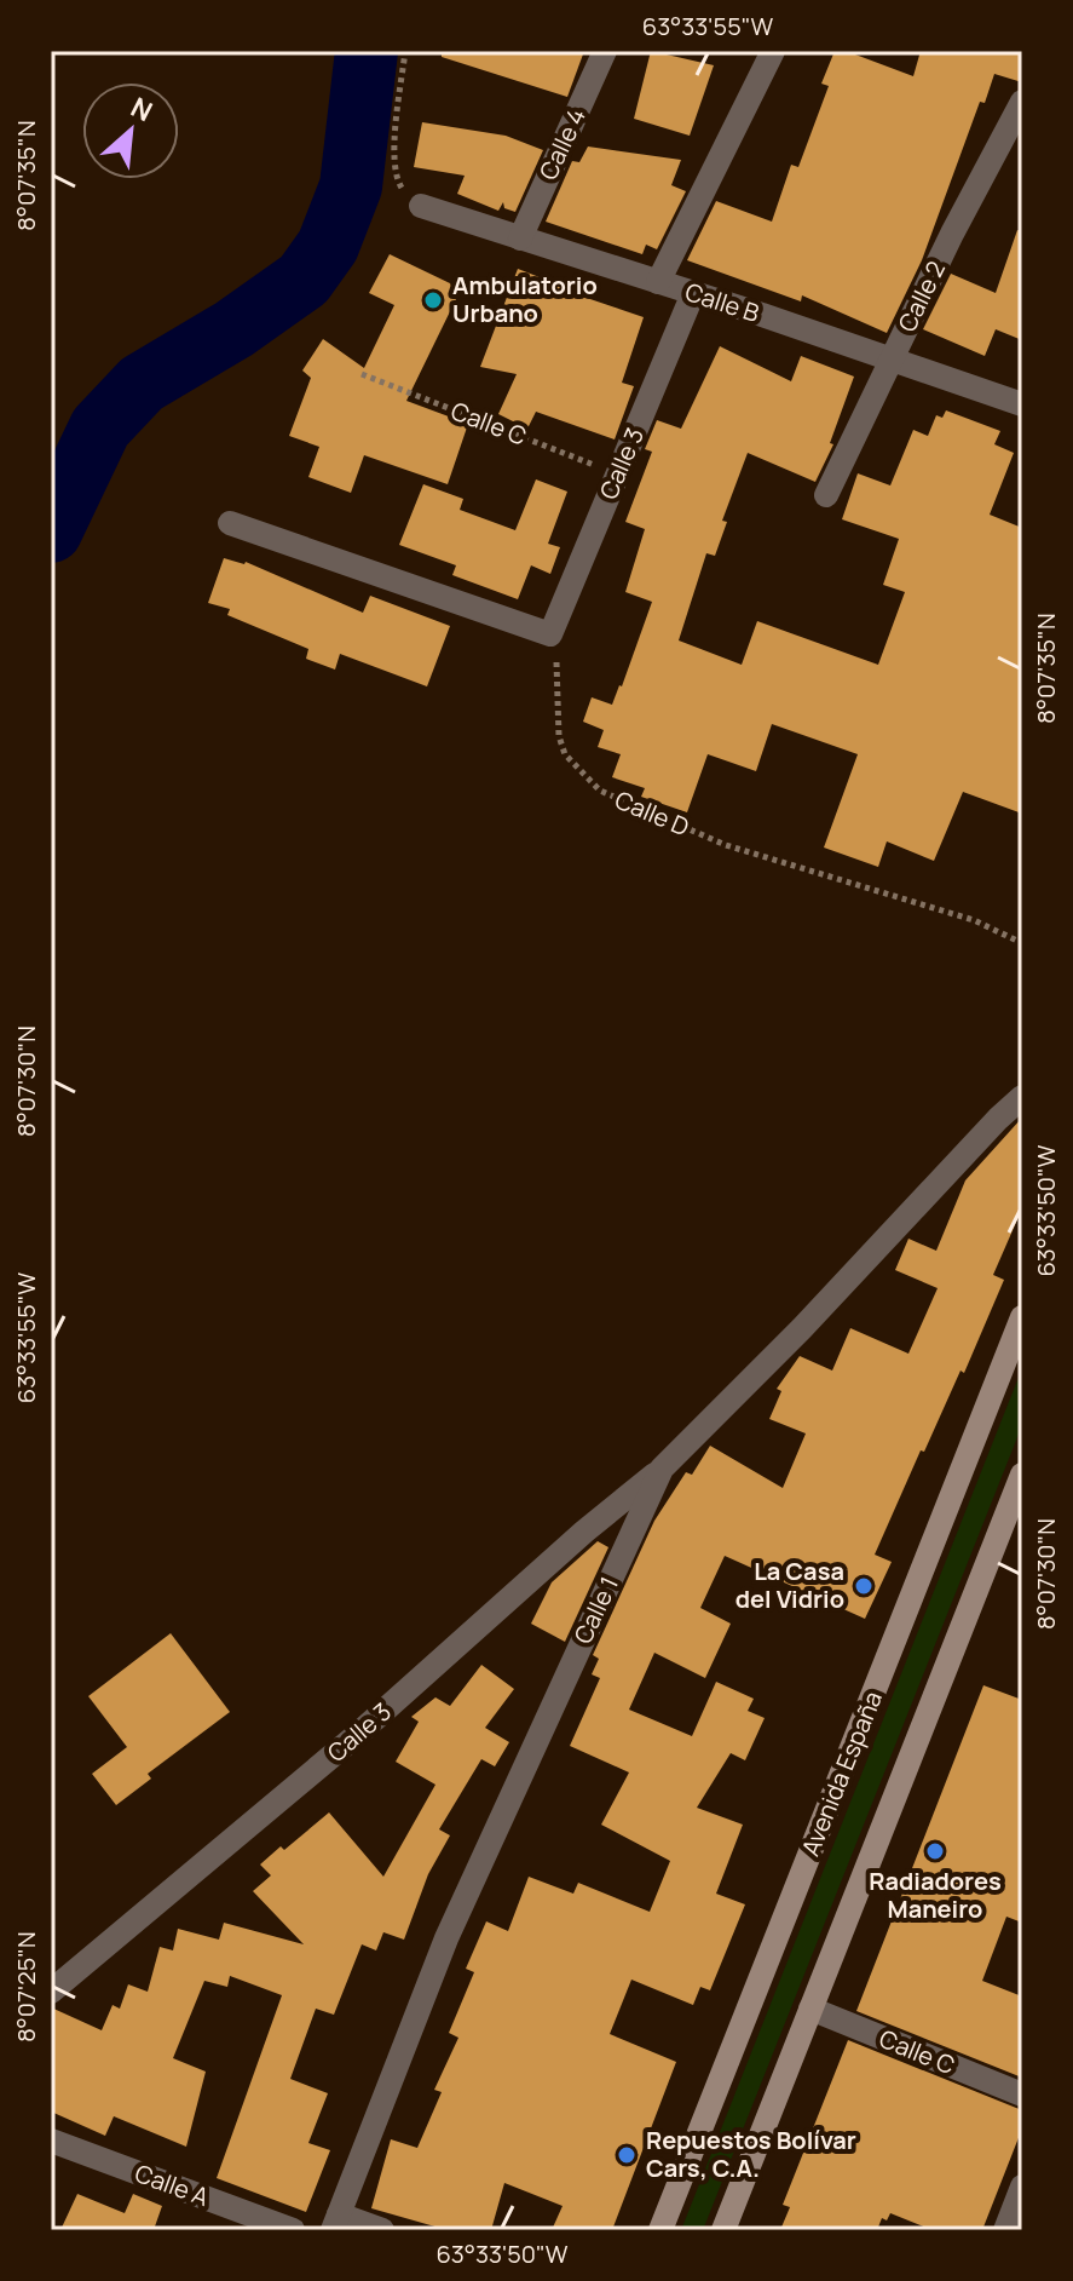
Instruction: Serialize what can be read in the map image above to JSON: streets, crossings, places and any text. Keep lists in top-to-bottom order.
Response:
{
  "streets": {
    "main road": ["Avenida España"],
    "street": [
      "Calle 4",
      "Calle 2",
      "Calle B",
      "Calle C",
      "Calle 3",
      "Calle 1",
      "Calle A"
    ],
    "path": ["Calle D"]
  },
  "crossings": [
    ["Calle 4", "Calle B"],
    ["Calle 2", "Calle B"],
    ["Calle B", "Calle 3"],
    ["Calle C", "Calle 3"],
    ["Calle 3", "Calle D"],
    ["Calle 3", "Calle 1"]
  ],
  "places": [
    "Ambulatorio Urbano",
    "La Casa del Vidrio",
    "Radiadores Maneiro",
    "Repuestos Bolívar Cars, C.A."
  ],
  "north": "top right",
  "coordinates": [
    "63°33'55\"W",
    "8°07'35\"N",
    "8°07'30\"N",
    "63°33'50\"W",
    "8°07'25\"N"
  ]
}
